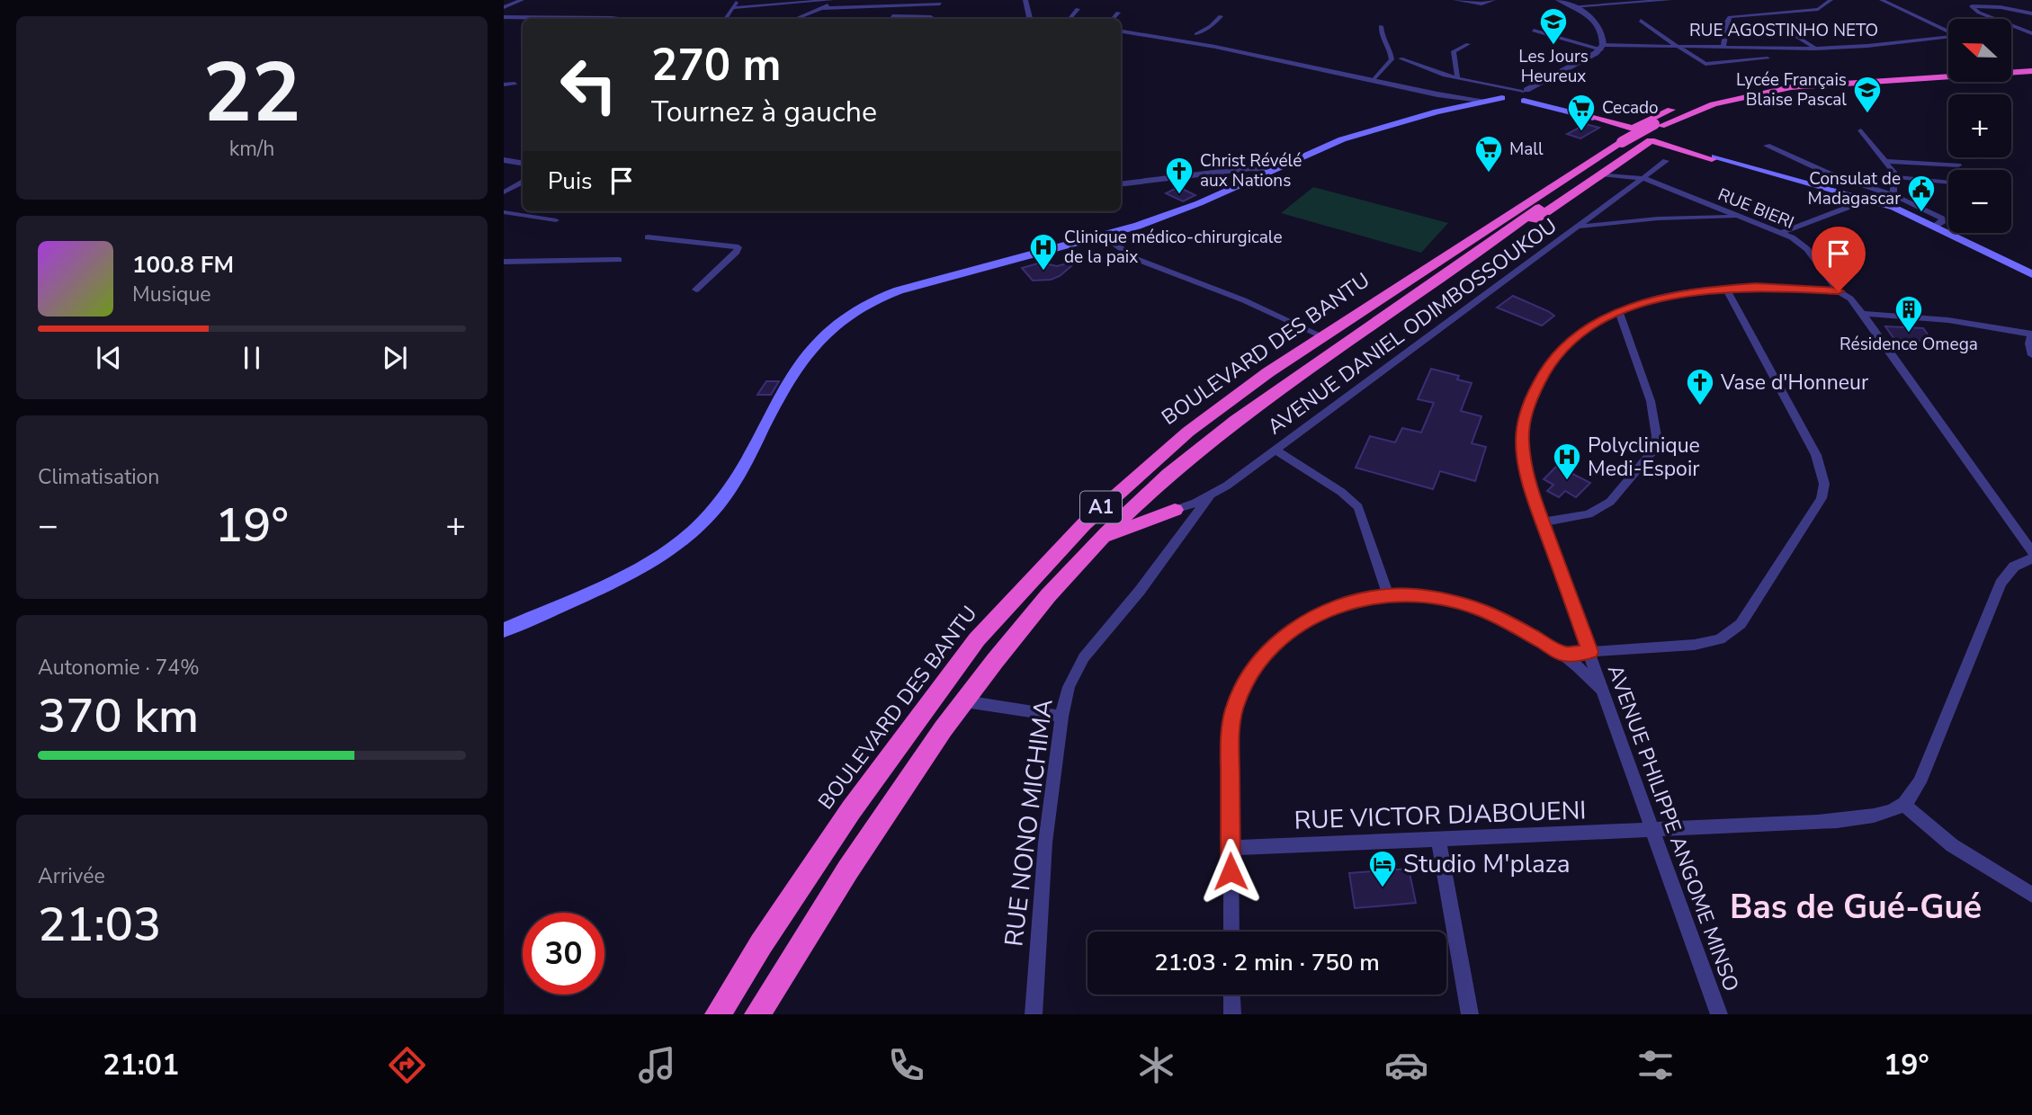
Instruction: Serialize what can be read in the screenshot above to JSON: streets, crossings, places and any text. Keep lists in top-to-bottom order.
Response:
{
  "streets": {
    "highway": ["BOULEVARD DES BANTU", "A1"],
    "street": [
      "RUE AGOSTINHO NETO",
      "RUE BIERI",
      "AVENUE DANIEL ODIMBOSSOUKOU",
      "RUE VICTOR DJABOUENI",
      "RUE NONO MICHIMA",
      "AVENUE PHILIPPE ANGOME MINSO"
    ]
  },
  "crossings": [
    ["RUE BIERI", "AVENUE DANIEL ODIMBOSSOUKOU"],
    ["RUE BIERI", "AVENUE PHILIPPE ANGOME MINSO"],
    ["AVENUE DANIEL ODIMBOSSOUKOU", "RUE NONO MICHIMA"],
    ["RUE VICTOR DJABOUENI", "AVENUE PHILIPPE ANGOME MINSO"]
  ],
  "districts": ["Bas de Gué-Gué"],
  "places": {
    "school or university": ["Les Jours Heureux", "Lycée Français Blaise Pascal"],
    "supermarket": ["Cecado", "Mall"],
    "church": ["Christ Révélé aux Nations", "Vase d'Honneur"],
    "public building": ["Consulat de Madagascar"],
    "hospital": ["Clinique médico-chirurgicale de la paix", "Polyclinique Medi-Espoir"],
    "building": ["Résidence Omega"],
    "hotel": ["Studio M'plaza"]
  },
  "north": "left",
  "page": {
    "tile": [
      ["22", "km/h"],
      "Climatisation",
      ["Autonomie · 74%", "370 km"],
      ["Arrivée", "21:03"]
    ],
    "map_buttons": ["+", "−"],
    "turn": ["270 m", "Tournez à gauche"],
    "then": "Puis",
    "song": ["100.8 FM", "Musique"],
    "heat": ["−", "19°", "+"],
    "limit": "30",
    "trip": "21:03 · 2 min · 750 m",
    "tabs": ["21:01", "19°"]
  }
}
